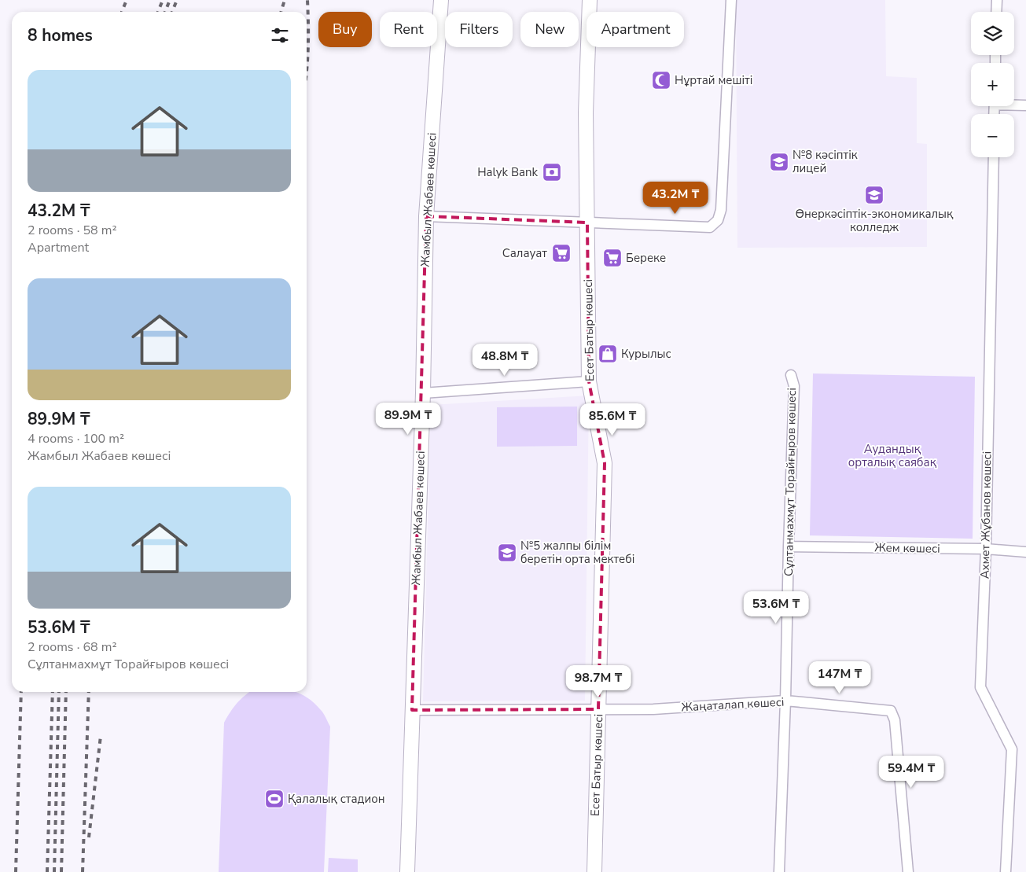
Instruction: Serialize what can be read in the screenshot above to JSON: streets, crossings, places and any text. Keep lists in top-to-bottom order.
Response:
{
  "streets": {
    "street": [
      "Жамбыл Жабаев көшесі",
      "Есет Батыр көшесі",
      "Сұлтанмахмұт Торайғыров көшесі",
      "Ахмет Жұбанов көшесі",
      "Жем көшесі",
      "Жаңаталап көшесі"
    ]
  },
  "crossings": [
    ["Жамбыл Жабаев көшесі", "Жаңаталап көшесі"],
    ["Есет Батыр көшесі", "Жаңаталап көшесі"],
    ["Сұлтанмахмұт Торайғыров көшесі", "Жем көшесі"],
    ["Сұлтанмахмұт Торайғыров көшесі", "Жаңаталап көшесі"],
    ["Ахмет Жұбанов көшесі", "Жем көшесі"]
  ],
  "parks": ["Аудандық орталық саябақ"],
  "places": {
    "mosque": ["Нұртай мешіті"],
    "school or university": ["№8 кәсіптік лицей", "Өнеркәсіптік-экономикалық колледж", "№5 жалпы білім беретін орта мектебі"],
    "bank": ["Halyk Bank"],
    "supermarket": ["Салауат", "Береке"],
    "shop": ["Курылыс"],
    "sports": ["Қалалық стадион"]
  },
  "page": {
    "map_buttons": ["+", "−"],
    "chip": [
      "Buy",
      "Rent",
      "Filters",
      "New",
      "Apartment"
    ],
    "heading": "8 homes",
    "list": [
      {
        "name": "43.2M ₸",
        "note": "2 rooms · 58 m² · Apartment"
      },
      {
        "name": "89.9M ₸",
        "note": "4 rooms · 100 m² · Жамбыл Жабаев көшесі"
      },
      {
        "name": "53.6M ₸",
        "note": "2 rooms · 68 m² · Сұлтанмахмұт Торайғыров көшесі"
      }
    ],
    "price": [
      "43.2M ₸",
      "48.8M ₸",
      "89.9M ₸",
      "85.6M ₸",
      "53.6M ₸",
      "147M ₸",
      "98.7M ₸",
      "59.4M ₸"
    ]
  }
}
